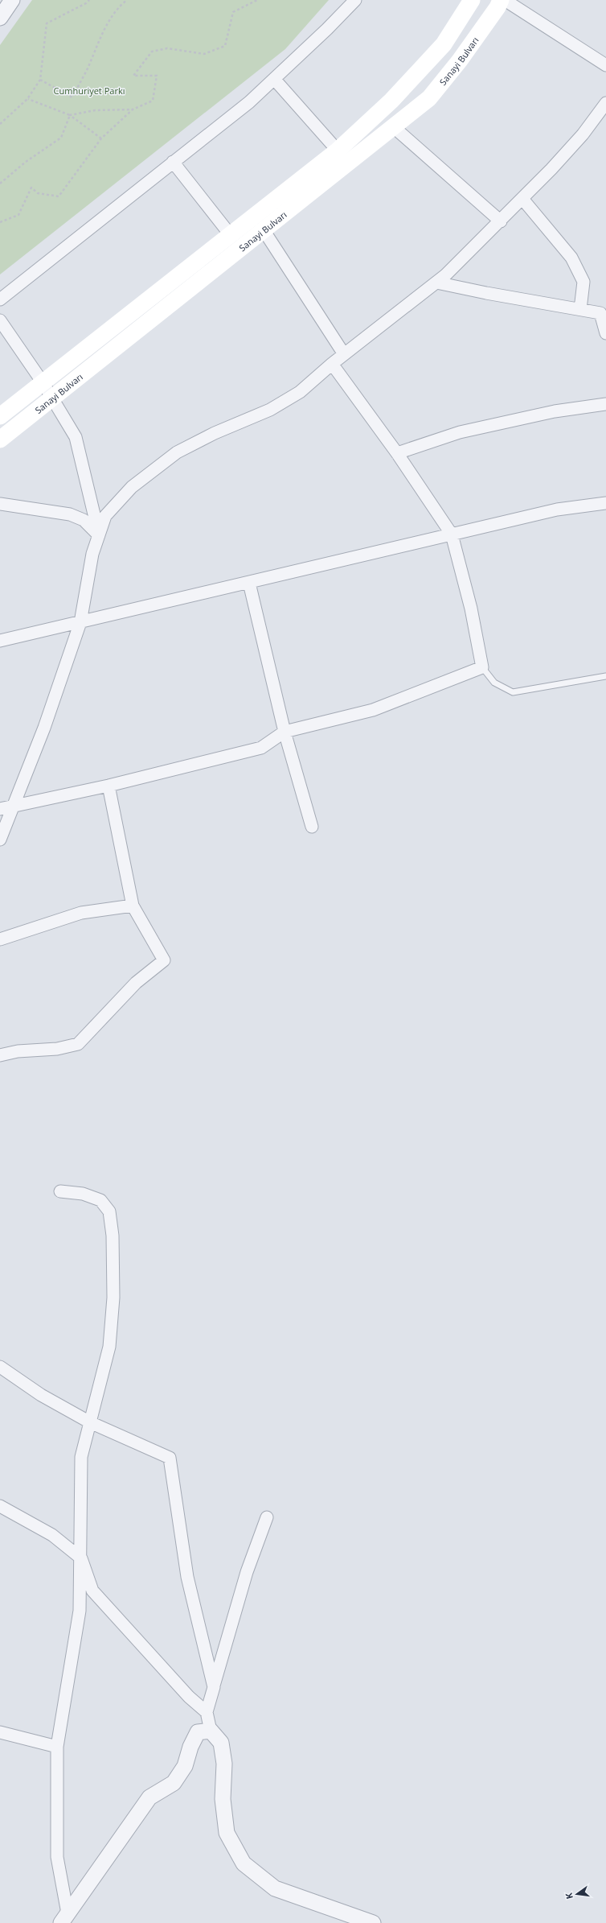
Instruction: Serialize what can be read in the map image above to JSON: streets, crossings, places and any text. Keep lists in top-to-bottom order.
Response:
{
  "streets": {
    "main road": ["Sanayi Bulvarı"]
  },
  "parks": ["Cumhuriyet Parkı"],
  "north": "left"
}
